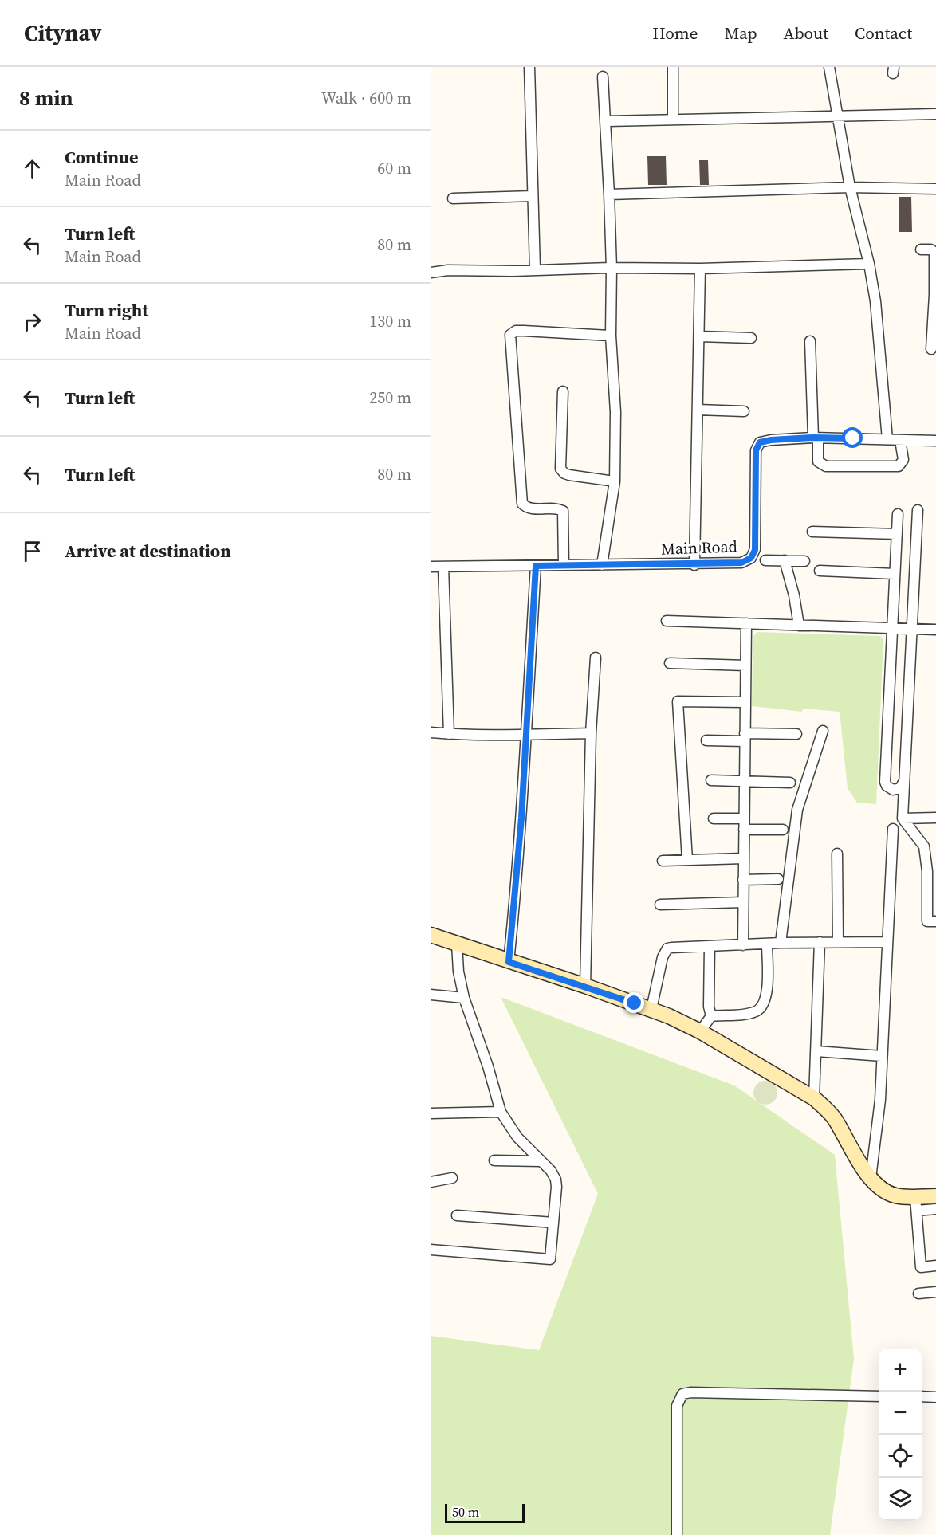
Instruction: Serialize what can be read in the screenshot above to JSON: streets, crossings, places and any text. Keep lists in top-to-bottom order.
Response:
{
  "streets": {
    "street": ["Main Road"]
  },
  "scale_bar": "50 m",
  "page": {
    "header": "Citynav",
    "nav": [
      "Home",
      "Map",
      "About",
      "Contact"
    ],
    "heading": ["8 min", "Walk · 600 m"],
    "list": [
      ["Continue", "Main Road", "60 m"],
      ["Turn left", "Main Road", "80 m"],
      ["Turn right", "Main Road", "130 m"],
      ["Turn left", "250 m"],
      ["Turn left", "80 m"],
      "Arrive at destination"
    ],
    "map_buttons": ["+", "−"],
    "scale": "50 m"
  }
}
